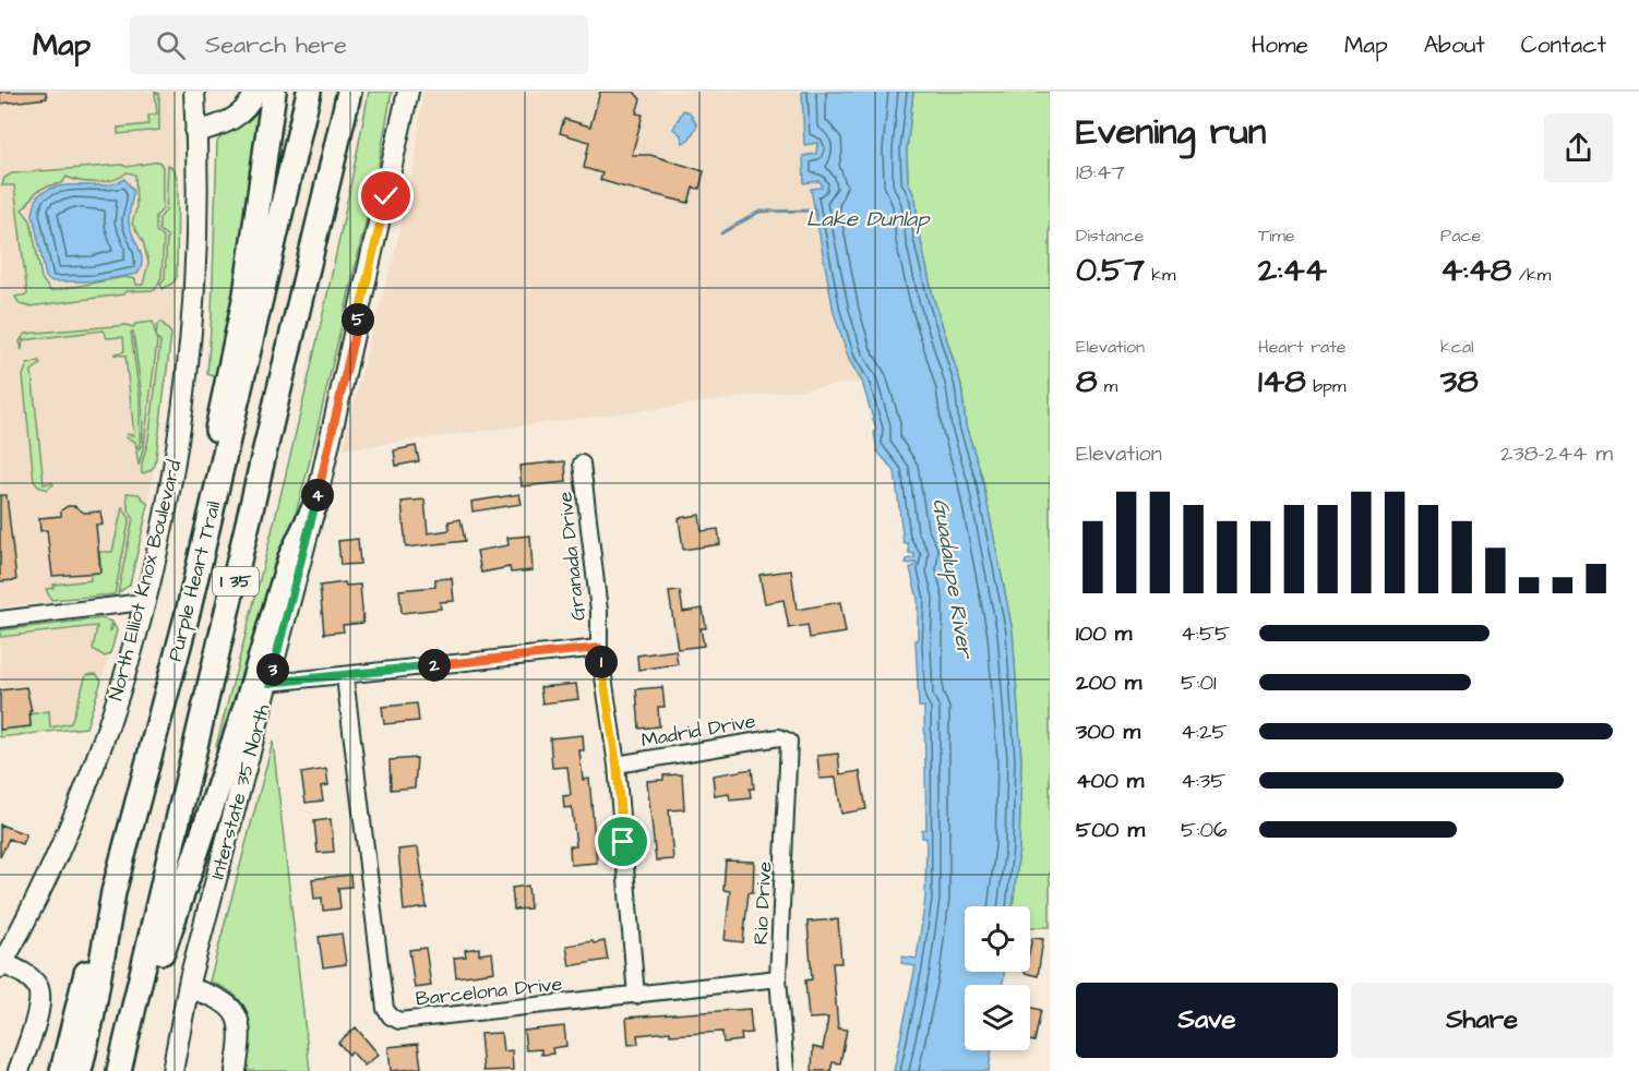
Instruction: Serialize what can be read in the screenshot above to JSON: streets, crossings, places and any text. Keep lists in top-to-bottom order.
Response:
{
  "streets": {
    "highway": ["Purple Heart Trail", "I 35"],
    "main road": ["North Elliot Knox Boulevard", "Interstate 35 North"],
    "street": [
      "Granada Drive",
      "Madrid Drive",
      "Rio Drive",
      "Barcelona Drive"
    ]
  },
  "crossings": [
    ["Granada Drive", "Madrid Drive"],
    ["Granada Drive", "Barcelona Drive"],
    ["Madrid Drive", "Rio Drive"],
    ["Rio Drive", "Barcelona Drive"]
  ],
  "water": ["Lake Dunlap", "Guadalupe River"],
  "page": {
    "header": "Map",
    "search": "Search here",
    "nav": [
      "Home",
      "Map",
      "About",
      "Contact"
    ],
    "heading": ["Evening run", "18:47"],
    "stats": [
      ["Distance", "0.57 km"],
      ["Time", "2:44"],
      ["Pace", "4:48 /km"],
      ["Elevation", "8 m"],
      ["Heart rate", "148 bpm"],
      ["kcal", "38"]
    ],
    "pins": [
      "5",
      "4",
      "1",
      "2",
      "3"
    ],
    "chart": ["Elevation", "238–244 m"],
    "list": [
      {
        "name": "100 m",
        "note": "4:55"
      },
      {
        "name": "200 m",
        "note": "5:01"
      },
      {
        "name": "300 m",
        "note": "4:25"
      },
      {
        "name": "400 m",
        "note": "4:35"
      },
      {
        "name": "500 m",
        "note": "5:06"
      }
    ],
    "buttons": ["Save", "Share"]
  }
}
